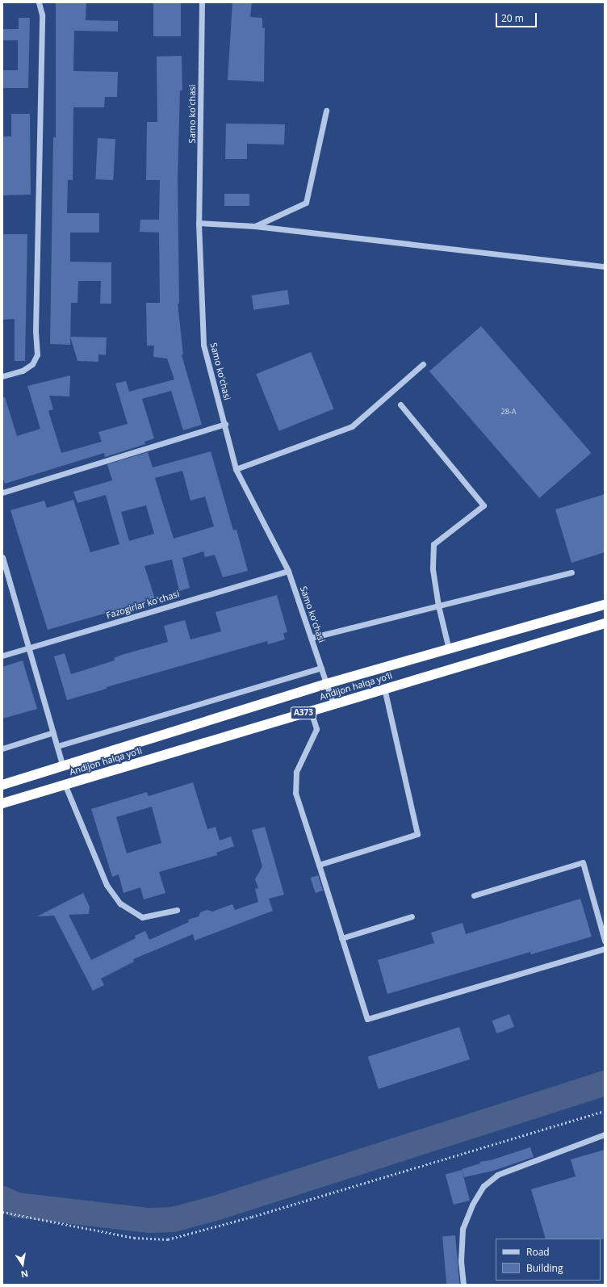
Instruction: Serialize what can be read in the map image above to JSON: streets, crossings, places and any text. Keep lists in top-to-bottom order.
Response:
{
  "streets": {
    "highway": ["Andijon halqa yo‘li", "A373"],
    "street": ["Samo koʻchasi", "Fazogirlar koʻchasi"]
  },
  "crossings": [
    ["Samo koʻchasi", "Fazogirlar koʻchasi"],
    ["Samo koʻchasi", "Andijon halqa yo‘li"]
  ],
  "house_numbers": ["28-A"],
  "legend": ["Road", "Building"],
  "scale_bar": "20 m",
  "north": "bottom"
}
